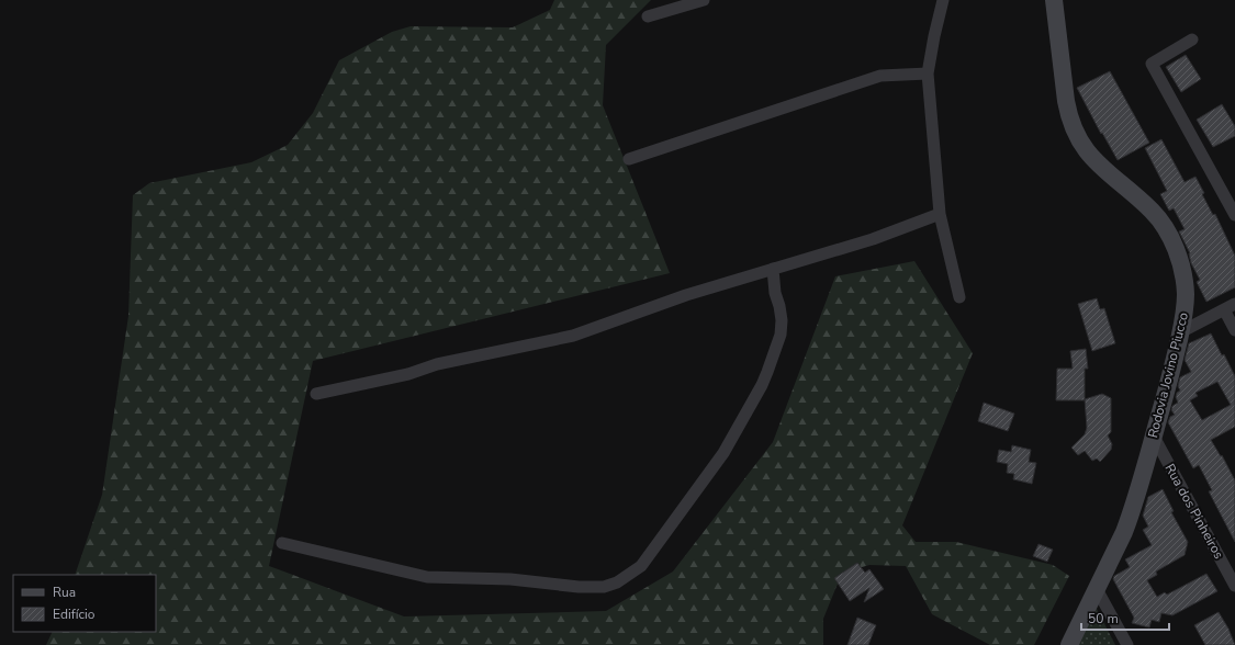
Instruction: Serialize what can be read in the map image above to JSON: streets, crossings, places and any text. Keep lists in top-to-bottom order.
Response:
{
  "streets": {
    "main road": ["Rodovia Jovino Piucco"],
    "street": ["Rua dos Pinheiros"]
  },
  "crossings": [
    ["Rodovia Jovino Piucco", "Rua dos Pinheiros"]
  ],
  "legend": ["Rua", "Edifício"],
  "scale_bar": "50 m"
}
